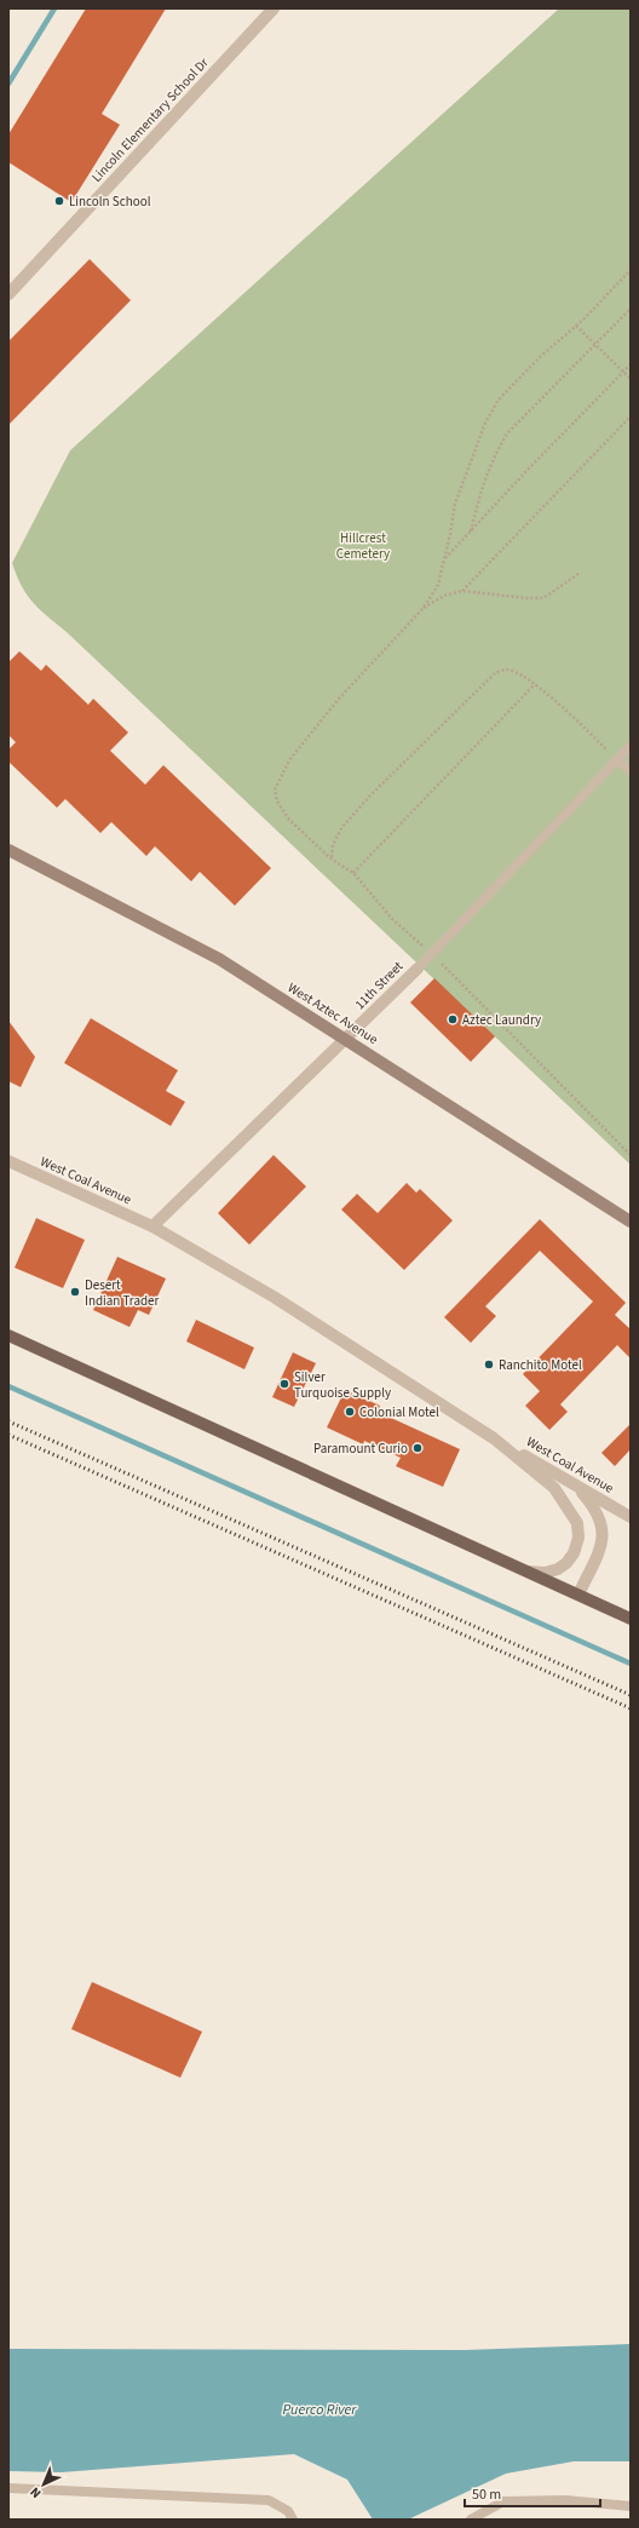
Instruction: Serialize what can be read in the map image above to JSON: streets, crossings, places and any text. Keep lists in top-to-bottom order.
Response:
{
  "streets": {
    "main road": ["West Aztec Avenue"],
    "street": ["Lincoln Elementary School Dr", "11th Street", "West Coal Avenue"]
  },
  "crossings": [
    ["11th Street", "West Aztec Avenue"],
    ["11th Street", "West Coal Avenue"]
  ],
  "water": ["Puerco River"],
  "parks": ["Hillcrest Cemetery"],
  "places": [
    "Lincoln School",
    "Aztec Laundry",
    "Desert Indian Trader",
    "Ranchito Motel",
    "Silver Turquoise Supply",
    "Colonial Motel",
    "Paramount Curio"
  ],
  "scale_bar": "50 m",
  "north": "bottom left"
}
